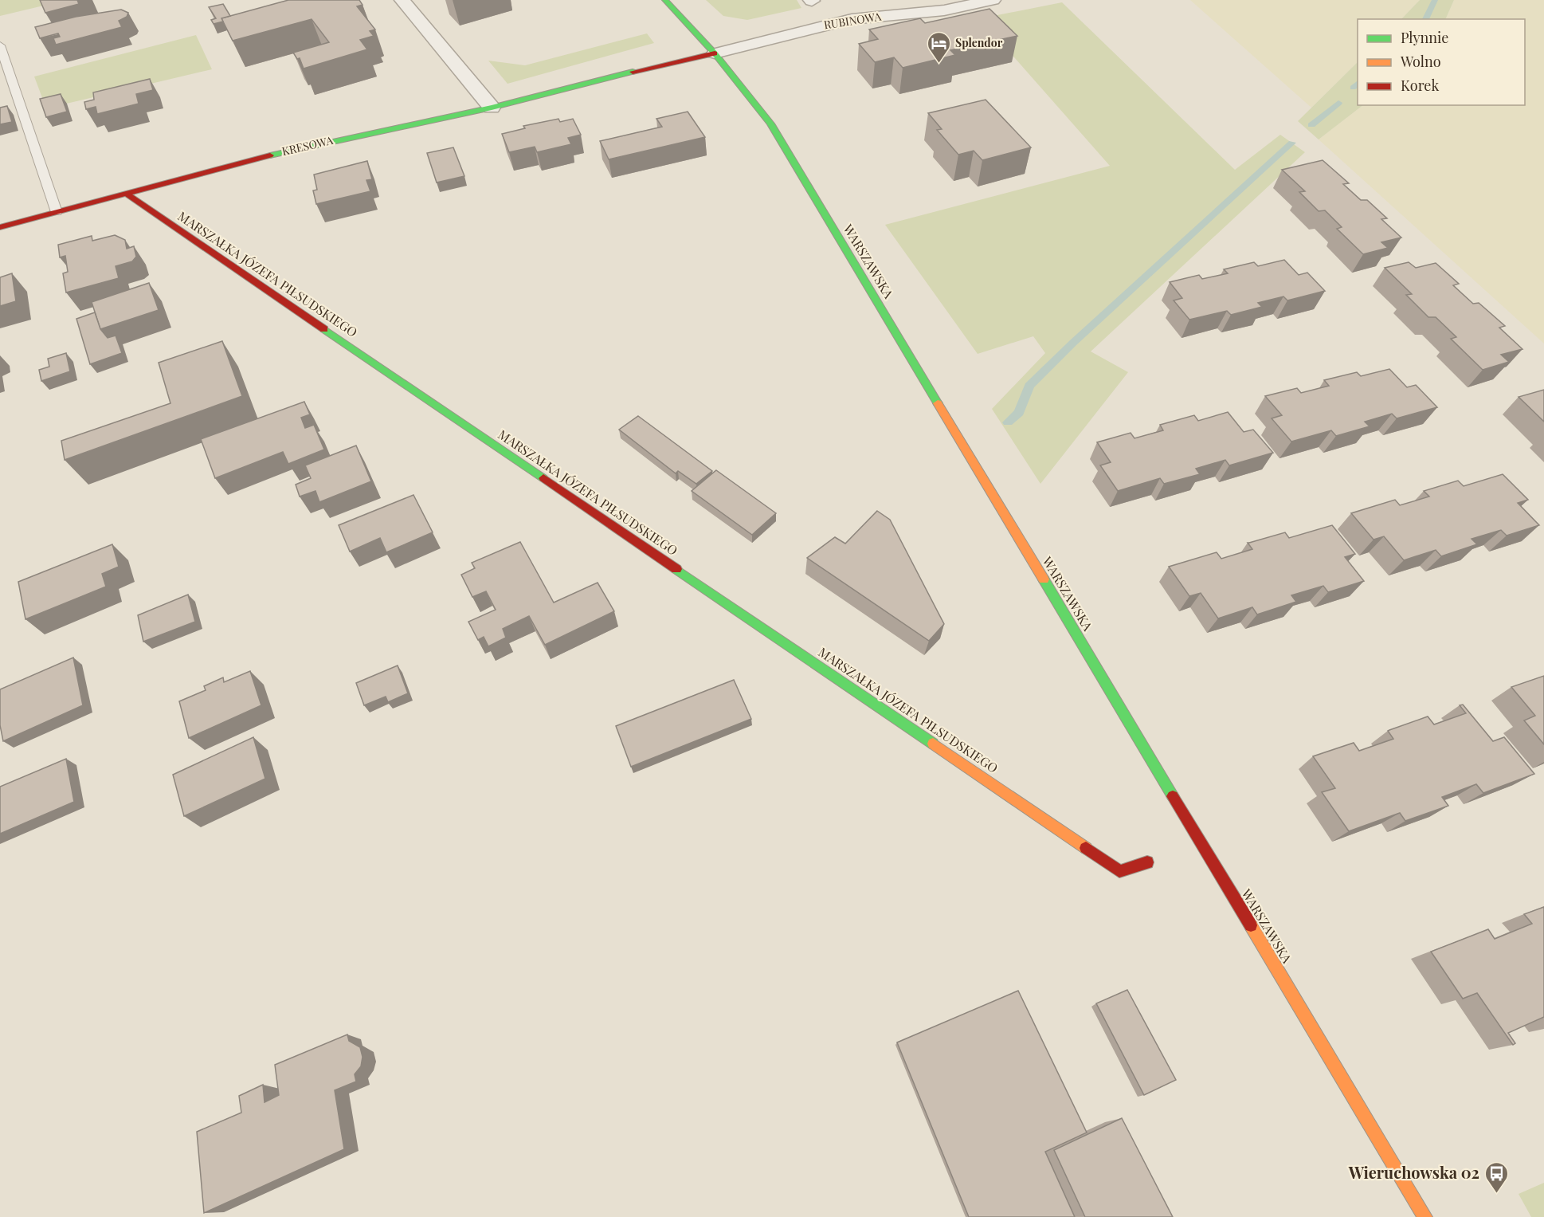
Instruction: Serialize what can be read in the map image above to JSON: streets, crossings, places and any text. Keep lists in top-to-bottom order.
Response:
{
  "streets": {
    "street": [
      "RUBINOWA",
      "KRESOWA",
      "WARSZAWSKA",
      "MARSZAŁKA JÓZEFA PIŁSUDSKIEGO"
    ]
  },
  "crossings": [
    ["RUBINOWA", "KRESOWA"],
    ["RUBINOWA", "WARSZAWSKA"],
    ["KRESOWA", "WARSZAWSKA"],
    ["KRESOWA", "MARSZAŁKA JÓZEFA PIŁSUDSKIEGO"]
  ],
  "places": {
    "hotel": ["Splendor"],
    "bus stop": ["Wieruchowska 02"]
  },
  "legend": ["Płynnie", "Wolno", "Korek"]
}
